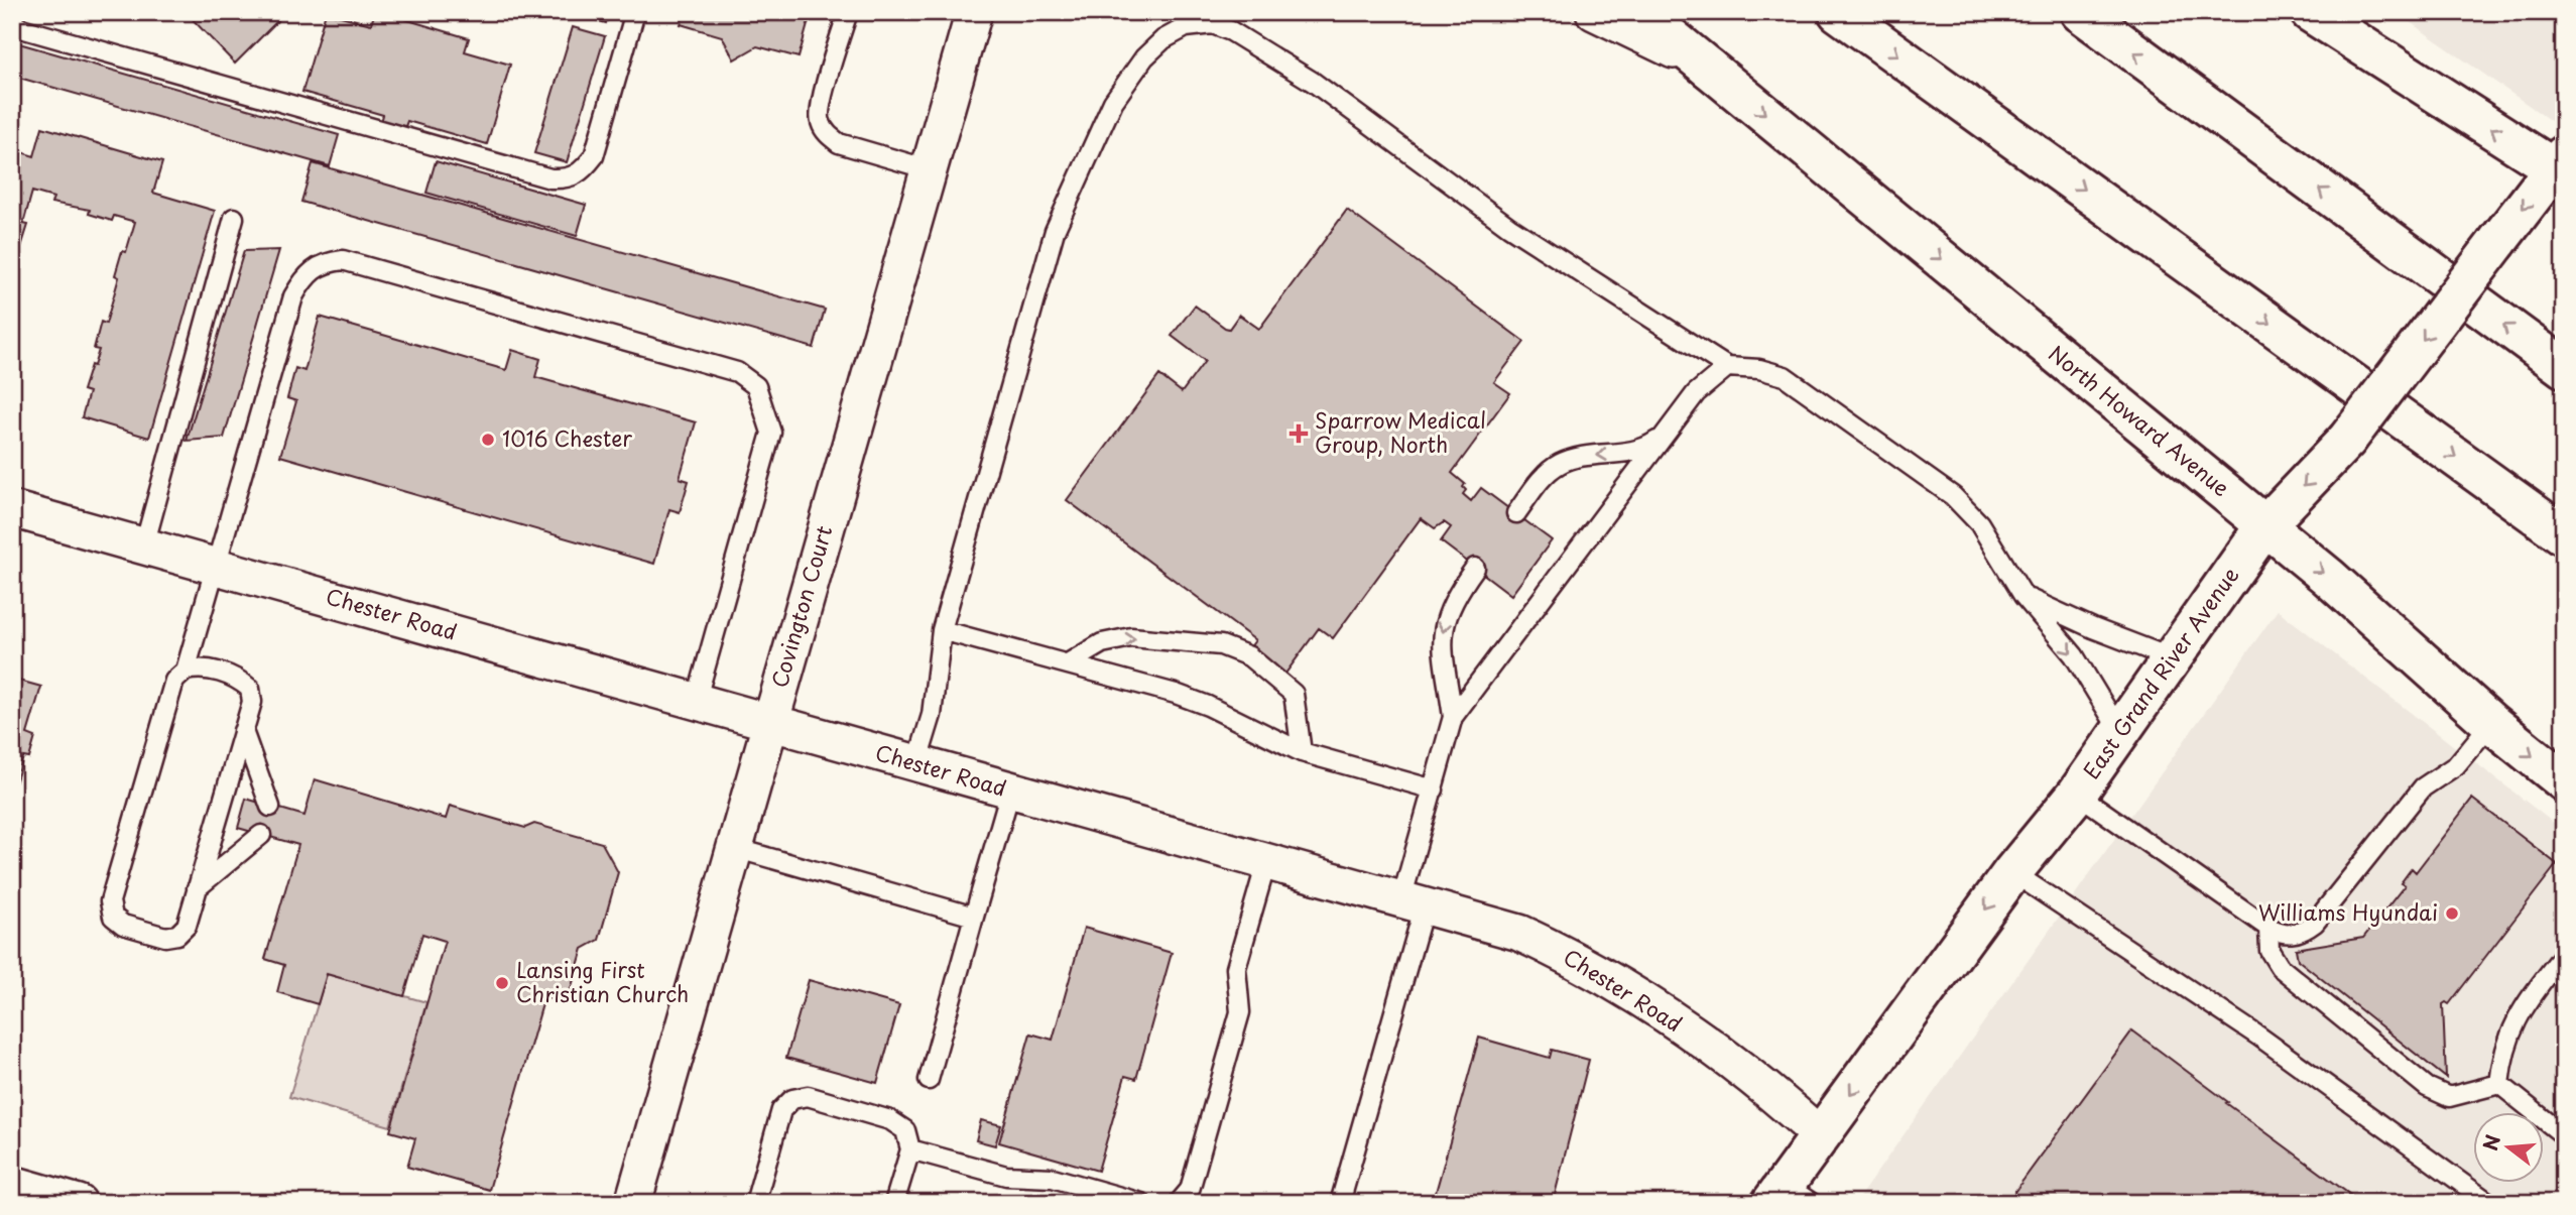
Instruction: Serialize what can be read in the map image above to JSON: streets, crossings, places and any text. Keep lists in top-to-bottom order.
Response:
{
  "streets": {
    "main road": ["North Howard Avenue", "East Grand River Avenue"],
    "street": ["Covington Court", "Chester Road"]
  },
  "crossings": [
    ["North Howard Avenue", "East Grand River Avenue"],
    ["Covington Court", "Chester Road"],
    ["Chester Road", "East Grand River Avenue"]
  ],
  "one_way": ["East Grand River Avenue"],
  "places": {
    "health": ["Sparrow Medical Group, North"],
    "other": ["1016 Chester", "Williams Hyundai", "Lansing First Christian Church"]
  },
  "north": "left"
}
